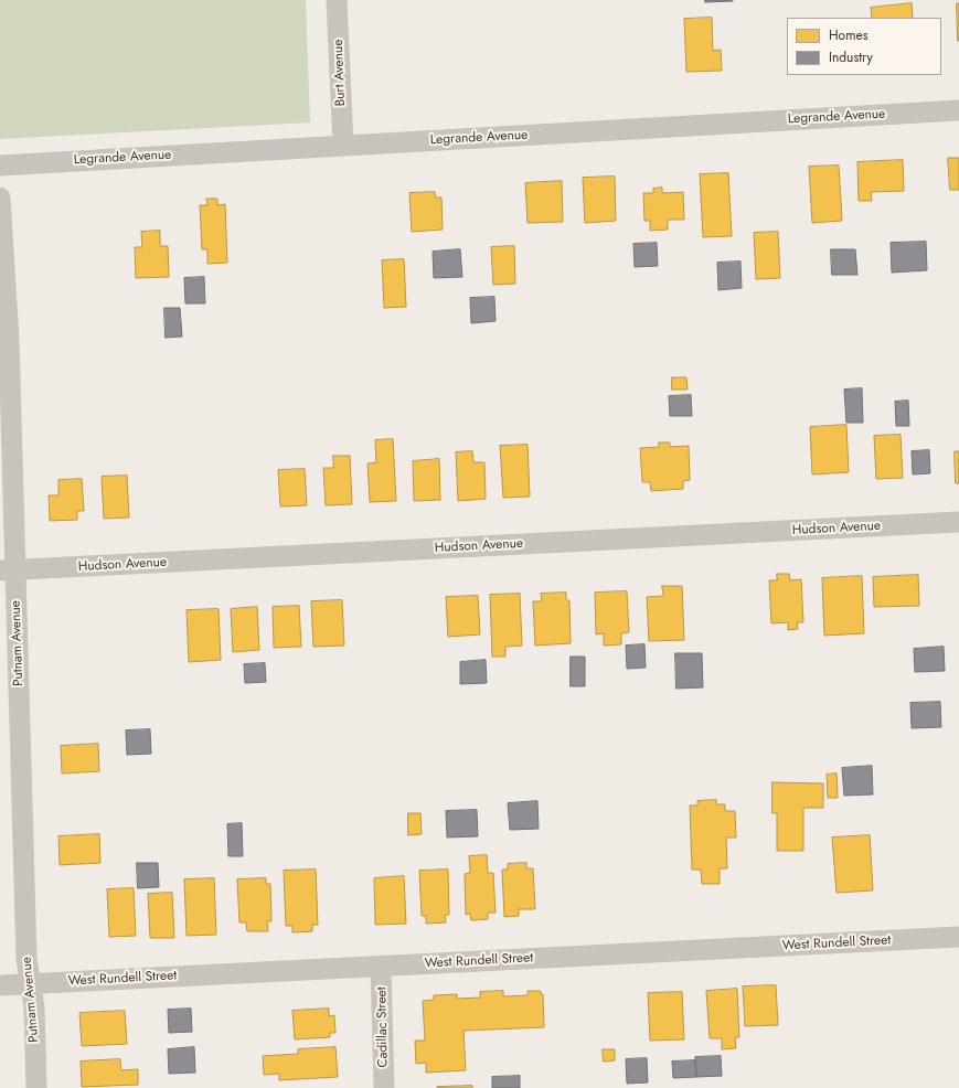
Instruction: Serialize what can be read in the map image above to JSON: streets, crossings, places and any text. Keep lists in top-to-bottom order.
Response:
{
  "streets": {
    "street": [
      "Burt Avenue",
      "Legrande Avenue",
      "Hudson Avenue",
      "Putnam Avenue",
      "West Rundell Street",
      "Cadillac Street"
    ]
  },
  "crossings": [
    ["Burt Avenue", "Legrande Avenue"],
    ["Hudson Avenue", "Putnam Avenue"],
    ["Putnam Avenue", "West Rundell Street"],
    ["West Rundell Street", "Cadillac Street"]
  ],
  "legend": ["Homes", "Industry"]
}
